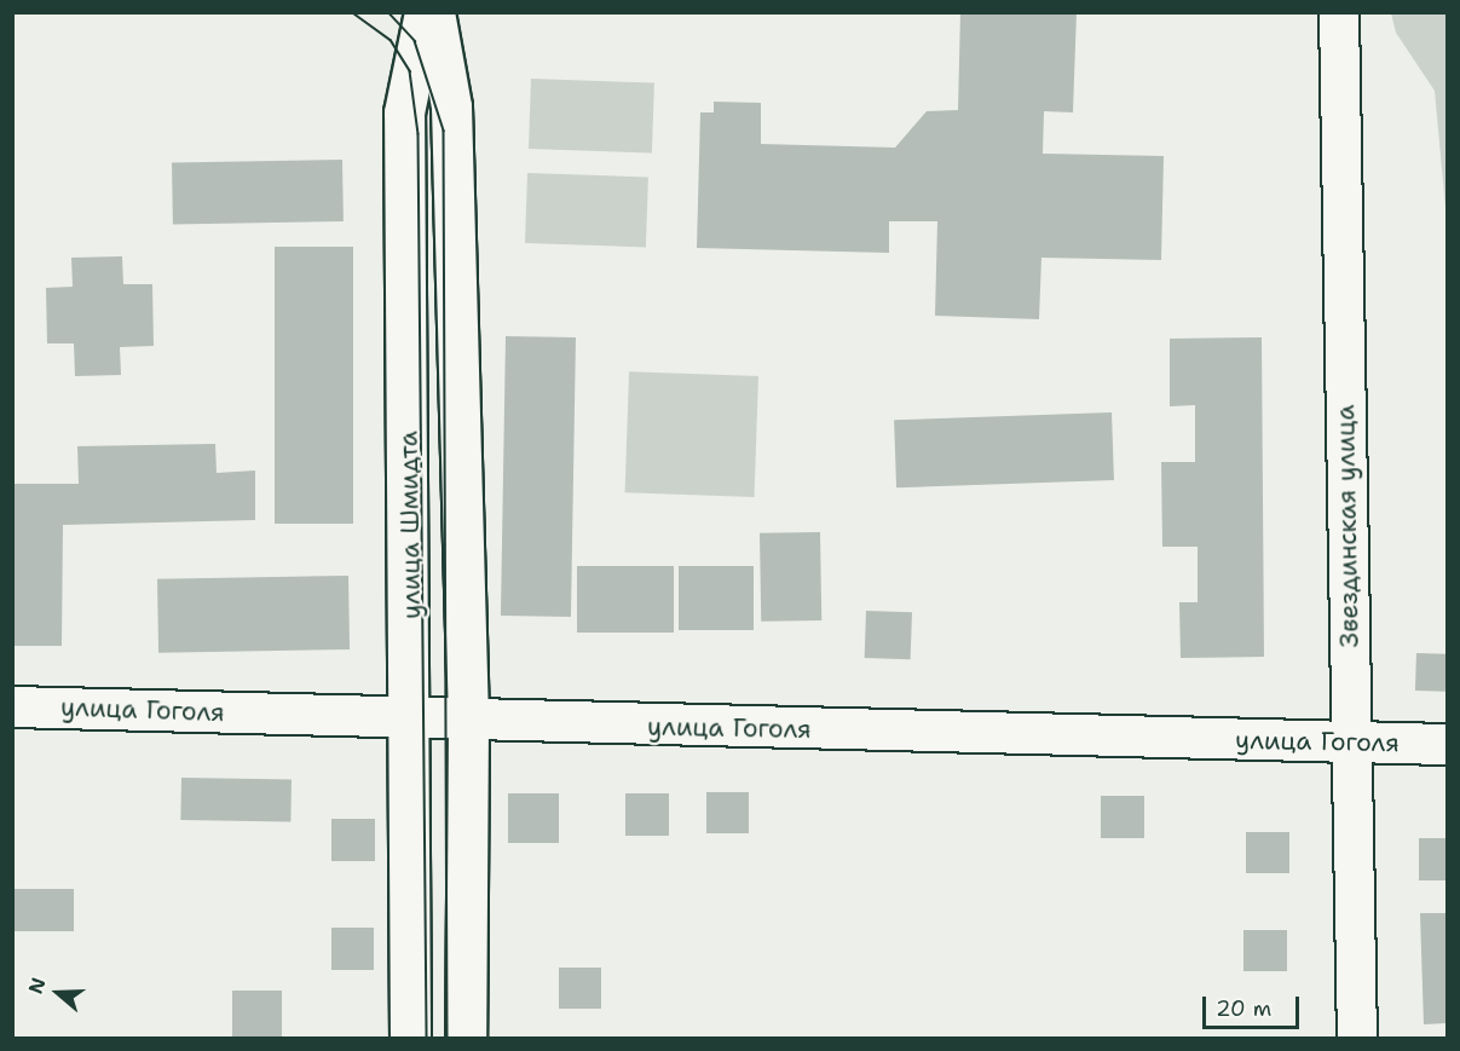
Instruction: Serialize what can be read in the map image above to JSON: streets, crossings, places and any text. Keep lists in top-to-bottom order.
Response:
{
  "streets": {
    "street": ["улица Шмидта", "Звездинская улица", "улица Гоголя"]
  },
  "crossings": [
    ["улица Шмидта", "улица Гоголя"],
    ["Звездинская улица", "улица Гоголя"]
  ],
  "scale_bar": "20 m",
  "north": "left"
}
